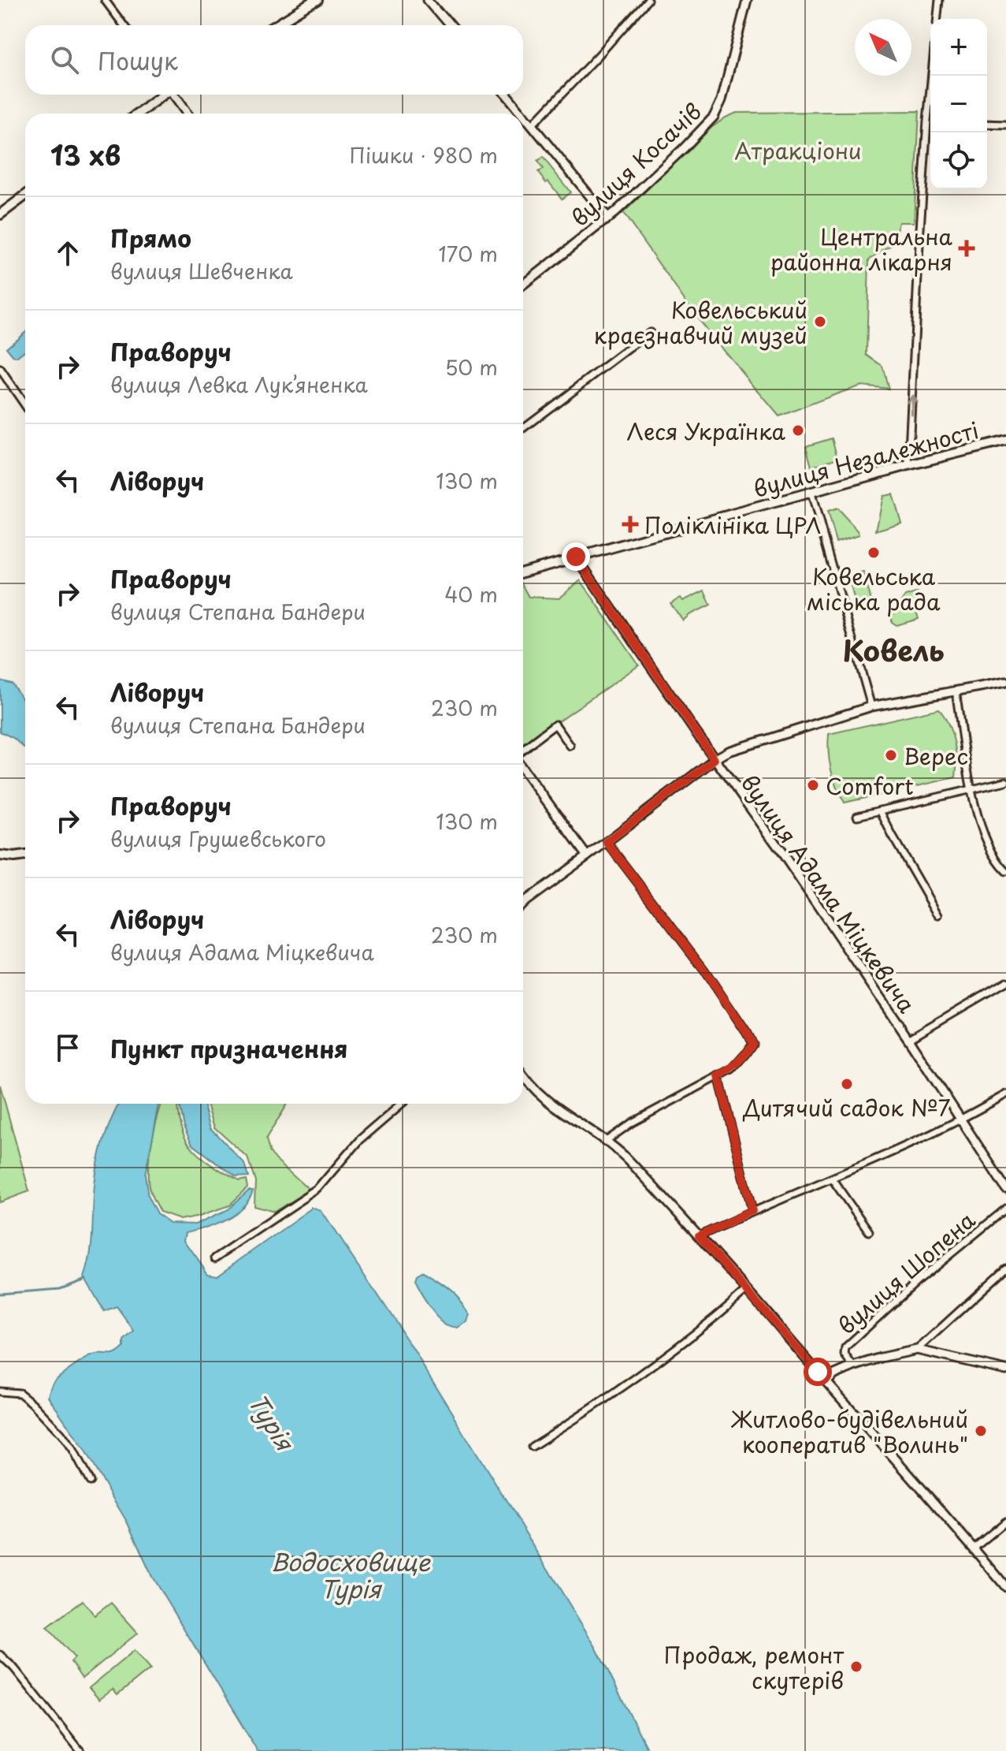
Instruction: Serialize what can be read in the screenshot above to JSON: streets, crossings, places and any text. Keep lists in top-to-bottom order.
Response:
{
  "streets": {
    "main road": ["вулиця Незалежності"],
    "street": ["вулиця Косачів", "вулиця Адама Міцкевича", "вулиця Шопена"]
  },
  "crossings": [
    ["вулиця Незалежності", "вулиця Адама Міцкевича"]
  ],
  "districts": ["Ковель"],
  "water": ["Турія", "Водосховище Турія"],
  "parks": ["Атракціони"],
  "places": {
    "health": ["Центральна районна лікарня", "Поліклініка ЦРЛ"],
    "other": [
      "Ковельський краєзнавчий музей",
      "Леся Українка",
      "Ковельська міська рада",
      "Верес",
      "Comfort",
      "Дитячий садок №7",
      "Житлово-будівельний кооператив \"Волинь\"",
      "Продаж, ремонт скутерів"
    ]
  },
  "north": "top left",
  "page": {
    "map_buttons": ["+", "−"],
    "search": "Пошук",
    "heading": ["13 хв", "Пішки · 980 m"],
    "list": [
      ["Прямо", "вулиця Шевченка", "170 m"],
      ["Праворуч", "вулиця Левка Лукʼяненка", "50 m"],
      ["Ліворуч", "130 m"],
      ["Праворуч", "вулиця Степана Бандери", "40 m"],
      ["Ліворуч", "вулиця Степана Бандери", "230 m"],
      ["Праворуч", "вулиця Грушевського", "130 m"],
      ["Ліворуч", "вулиця Адама Міцкевича", "230 m"],
      "Пункт призначення"
    ]
  }
}
